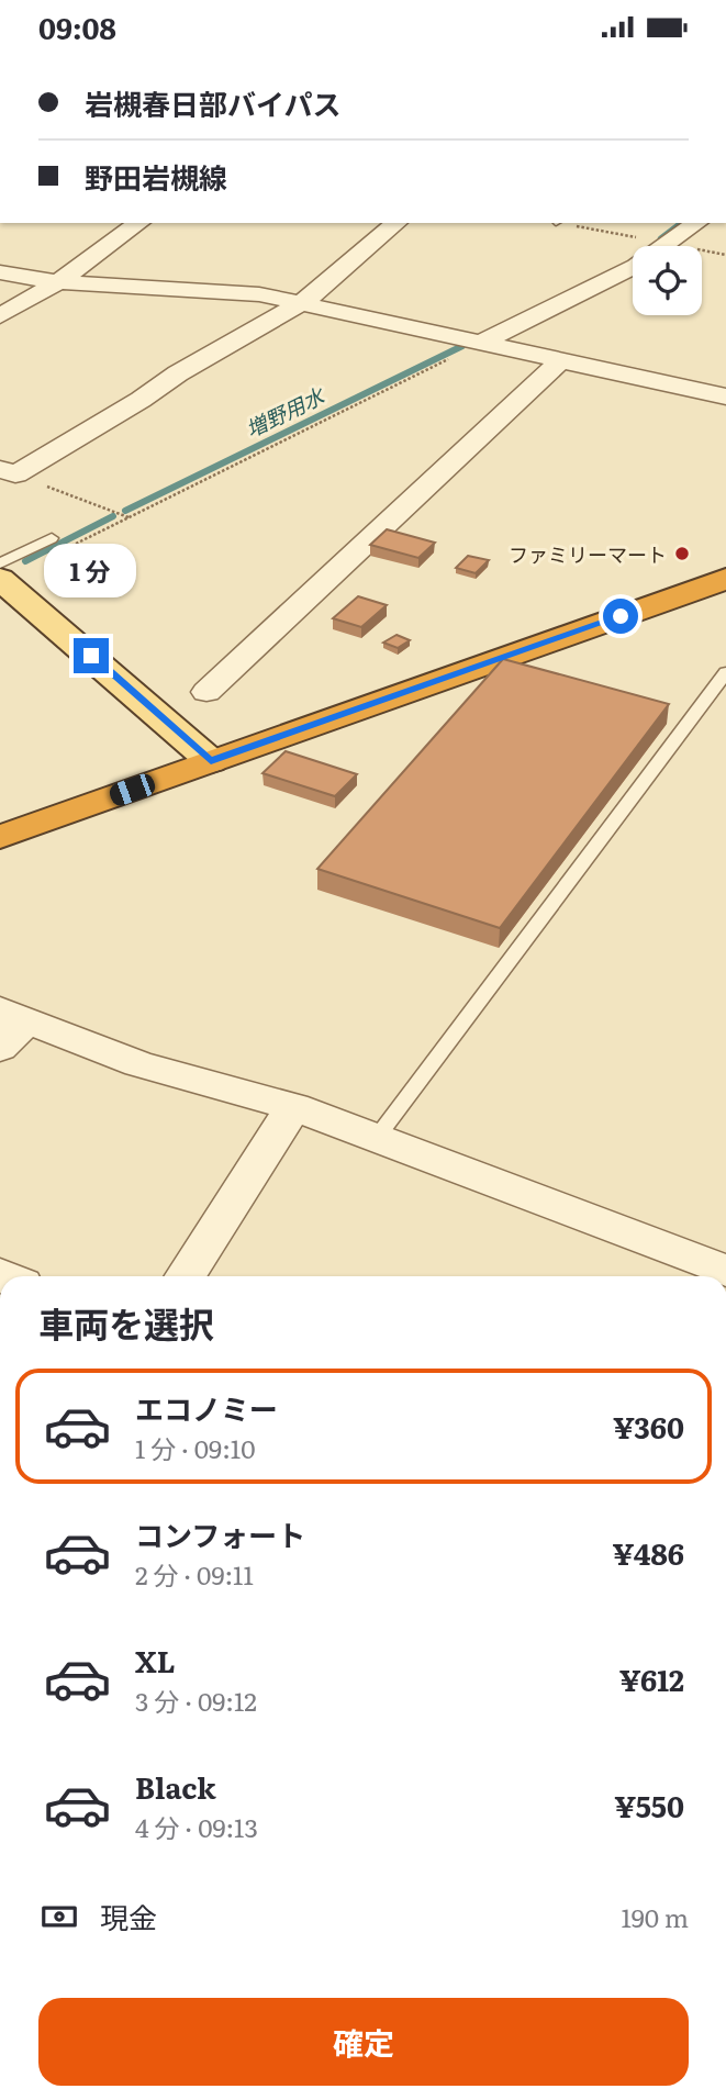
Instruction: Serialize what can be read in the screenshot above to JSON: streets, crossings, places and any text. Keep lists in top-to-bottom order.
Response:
{
  "water": ["増野用水"],
  "places": ["ファミリーマート"],
  "page": {
    "status": "09:08",
    "banner": ["岩槻春日部バイパス", "野田岩槻線"],
    "bubble": "1 分",
    "heading": "車両を選択",
    "list": [
      {
        "name": "エコノミー",
        "note": "1 分 · 09:10",
        "value": "¥360"
      },
      {
        "name": "コンフォート",
        "note": "2 分 · 09:11",
        "value": "¥486"
      },
      {
        "name": "XL",
        "note": "3 分 · 09:12",
        "value": "¥612"
      },
      {
        "name": "Black",
        "note": "4 分 · 09:13",
        "value": "¥550"
      }
    ],
    "pay": ["現金", "190 m"],
    "buttons": "確定"
  }
}
